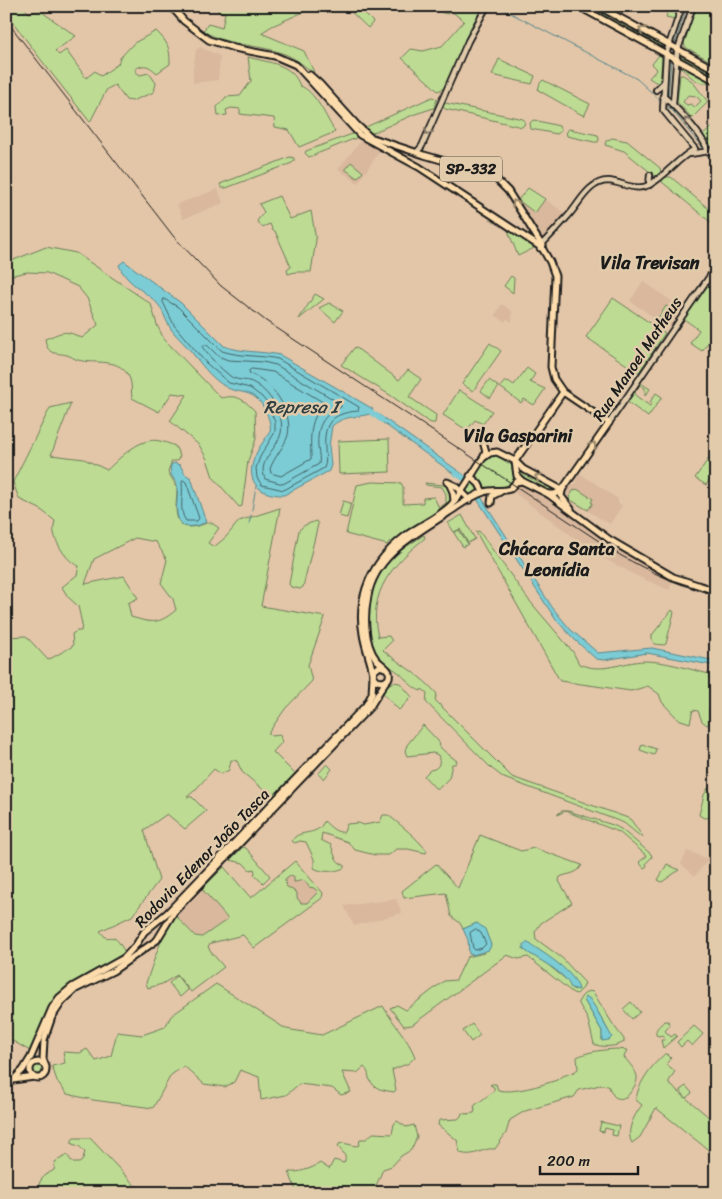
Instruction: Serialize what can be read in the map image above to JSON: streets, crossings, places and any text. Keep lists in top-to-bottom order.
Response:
{
  "streets": {
    "main road": ["SP-332", "Rua Manoel Matheus", "Rodovia Edenor João Tasca"]
  },
  "districts": ["Vila Trevisan", "Vila Gasparini", "Chácara Santa Leonídia"],
  "water": ["Represa I"],
  "scale_bar": "200 m"
}
